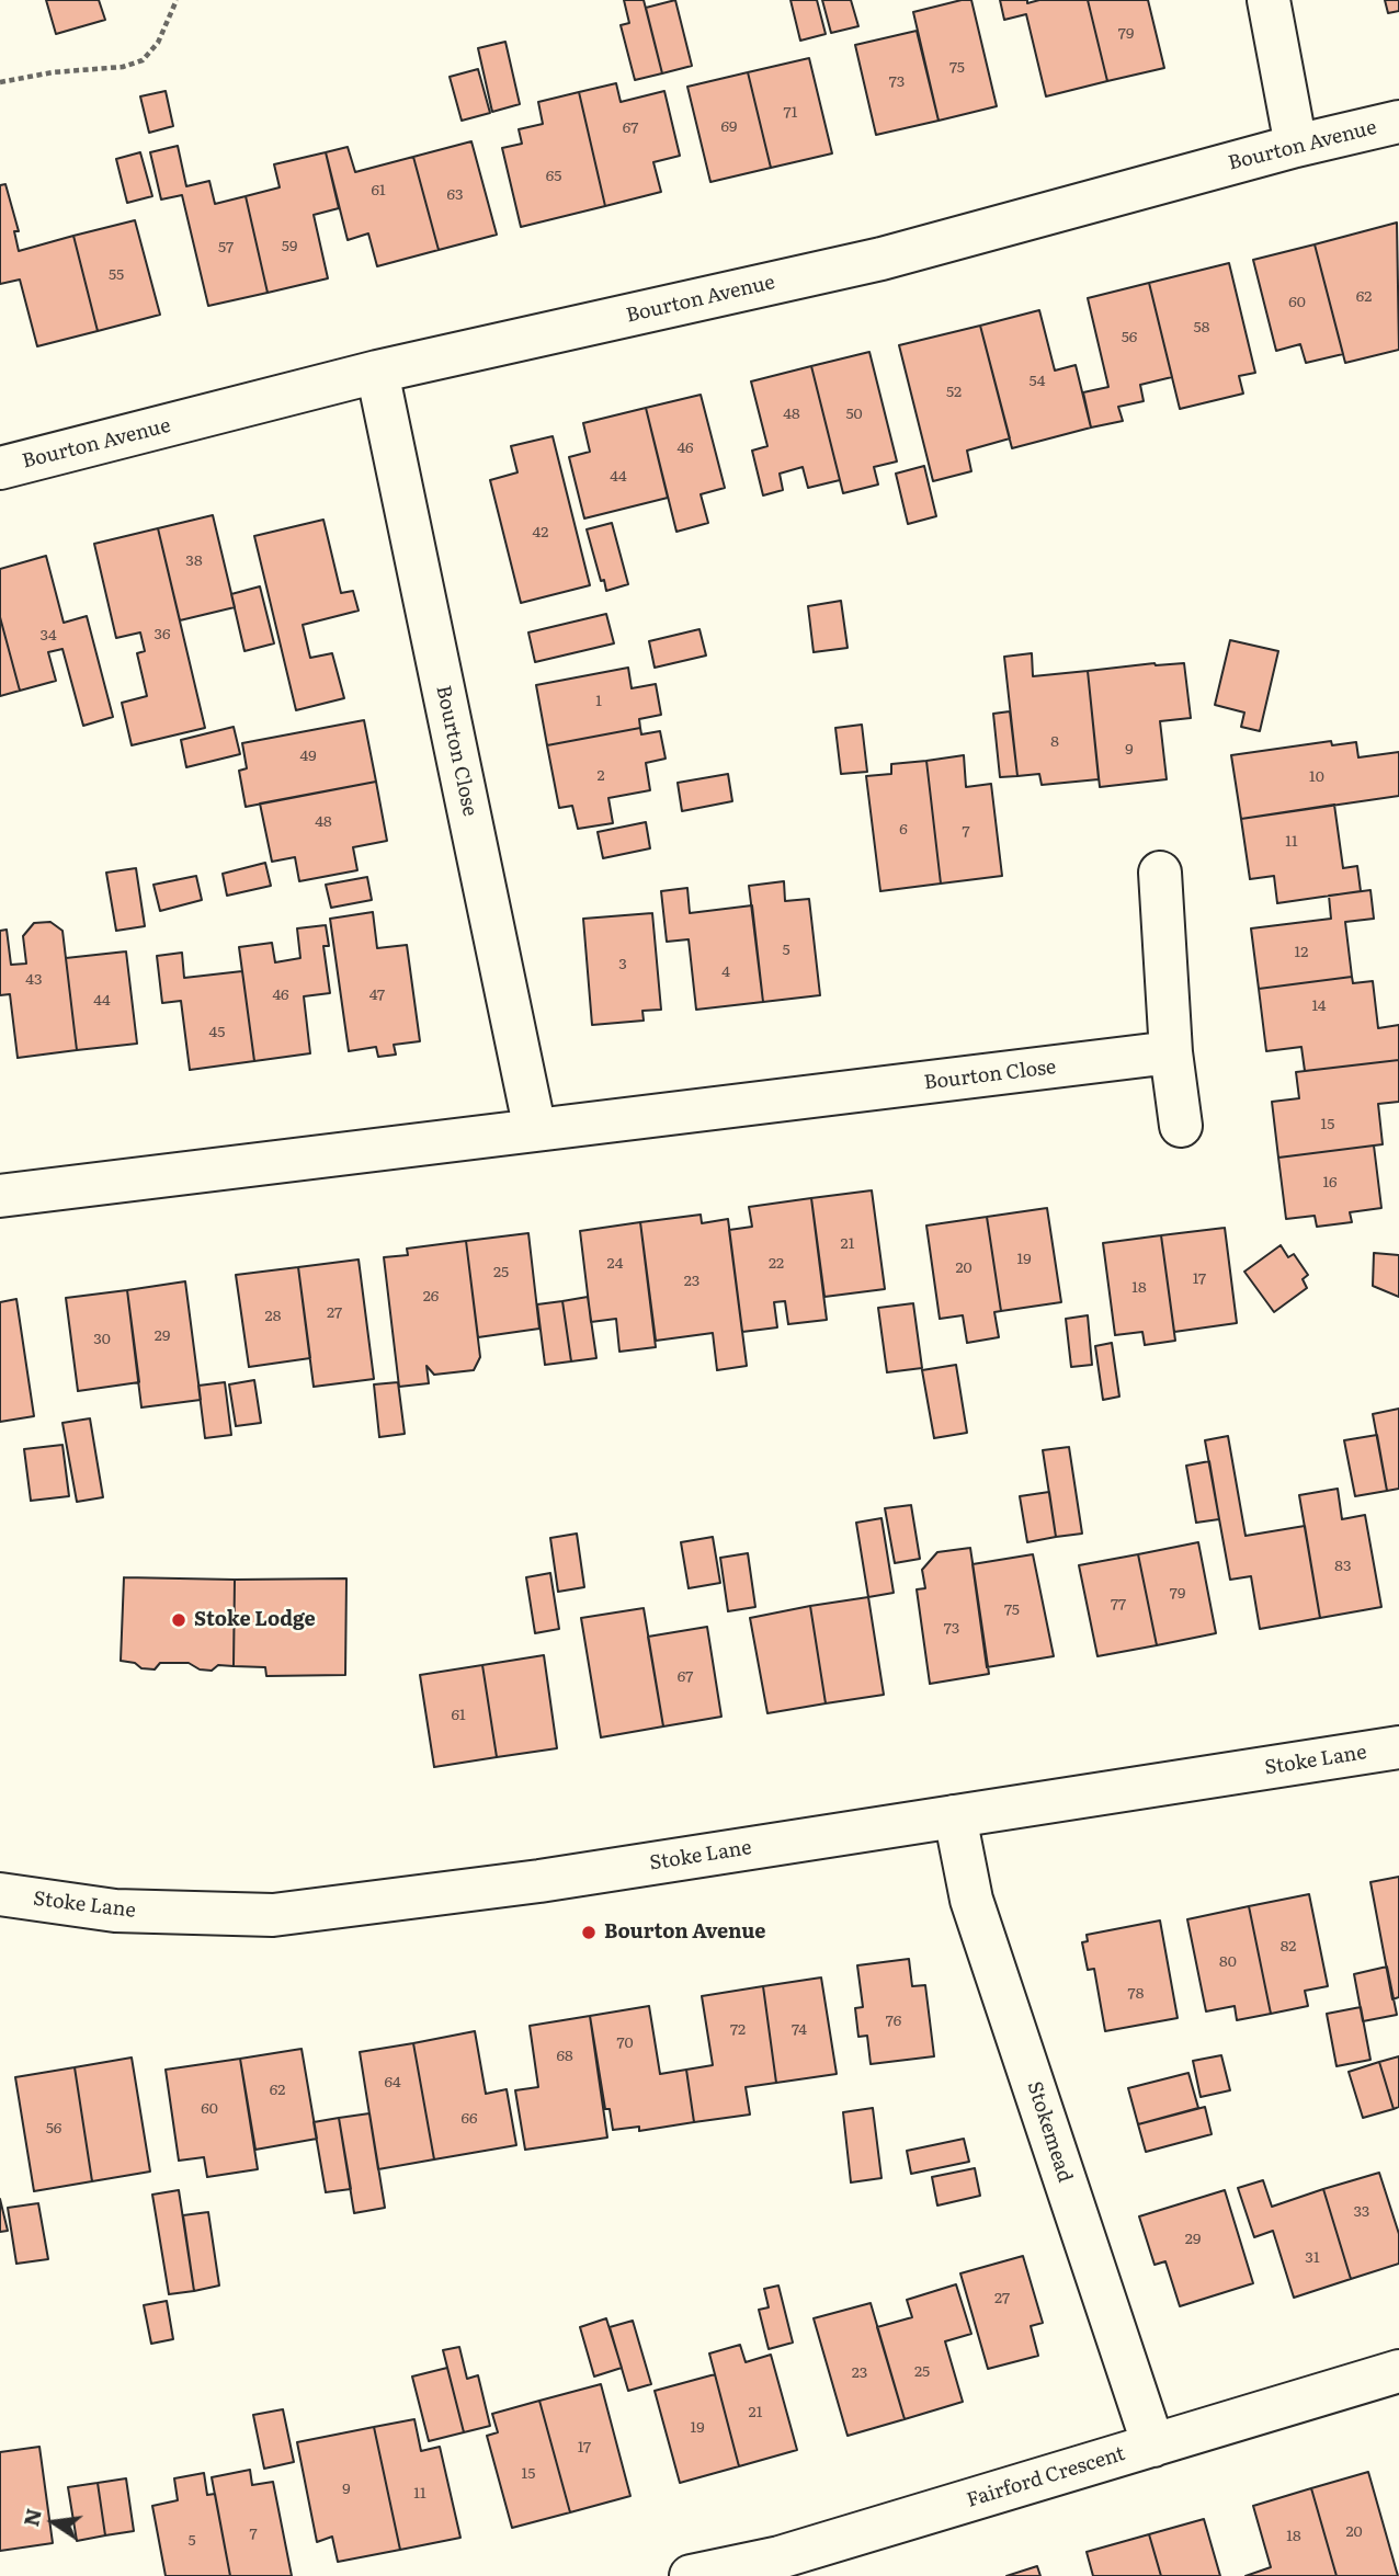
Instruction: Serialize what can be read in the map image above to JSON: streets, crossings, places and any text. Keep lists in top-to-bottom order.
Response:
{
  "streets": {
    "street": [
      "Bourton Avenue",
      "Bourton Close",
      "Stoke Lane",
      "Stokemead",
      "Fairford Crescent"
    ]
  },
  "crossings": [
    ["Bourton Avenue", "Bourton Close"],
    ["Stoke Lane", "Stokemead"],
    ["Stokemead", "Fairford Crescent"]
  ],
  "places": ["Stoke Lodge", "Bourton Avenue"],
  "house_numbers": [
    "79",
    "75",
    "73",
    "71",
    "69",
    "67",
    "65",
    "61",
    "63",
    "59",
    "57",
    "55",
    "62",
    "60",
    "58",
    "56",
    "54",
    "52",
    "48",
    "50",
    "46",
    "44",
    "42",
    "38",
    "36",
    "34",
    "1",
    "8",
    "9",
    "49",
    "2",
    "10",
    "48",
    "6",
    "7",
    "11",
    "5",
    "12",
    "3",
    "4",
    "43",
    "46",
    "47",
    "44",
    "14",
    "45",
    "15",
    "16",
    "21",
    "19",
    "24",
    "22",
    "20",
    "25",
    "17",
    "23",
    "18",
    "26",
    "27",
    "28",
    "29",
    "30",
    "83",
    "79",
    "77",
    "75",
    "73",
    "67",
    "61",
    "82",
    "80",
    "78",
    "76",
    "72",
    "74",
    "70",
    "68",
    "64",
    "62",
    "60",
    "66",
    "56",
    "33",
    "29",
    "31",
    "27",
    "25",
    "23",
    "21",
    "19",
    "17",
    "15",
    "9",
    "11",
    "20",
    "7",
    "18",
    "5"
  ],
  "north": "left"
}
